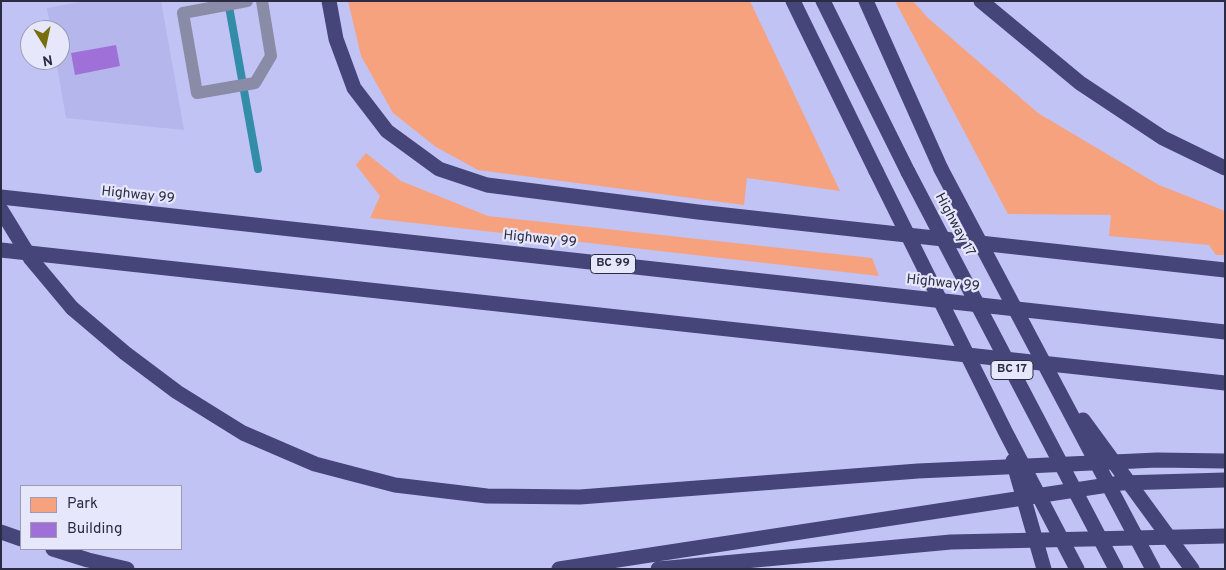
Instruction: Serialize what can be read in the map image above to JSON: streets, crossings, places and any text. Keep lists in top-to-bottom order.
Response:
{
  "streets": {
    "highway": [
      "Highway 99",
      "Highway 17",
      "BC 99",
      "BC 17"
    ]
  },
  "legend": ["Park", "Building"],
  "north": "bottom"
}
